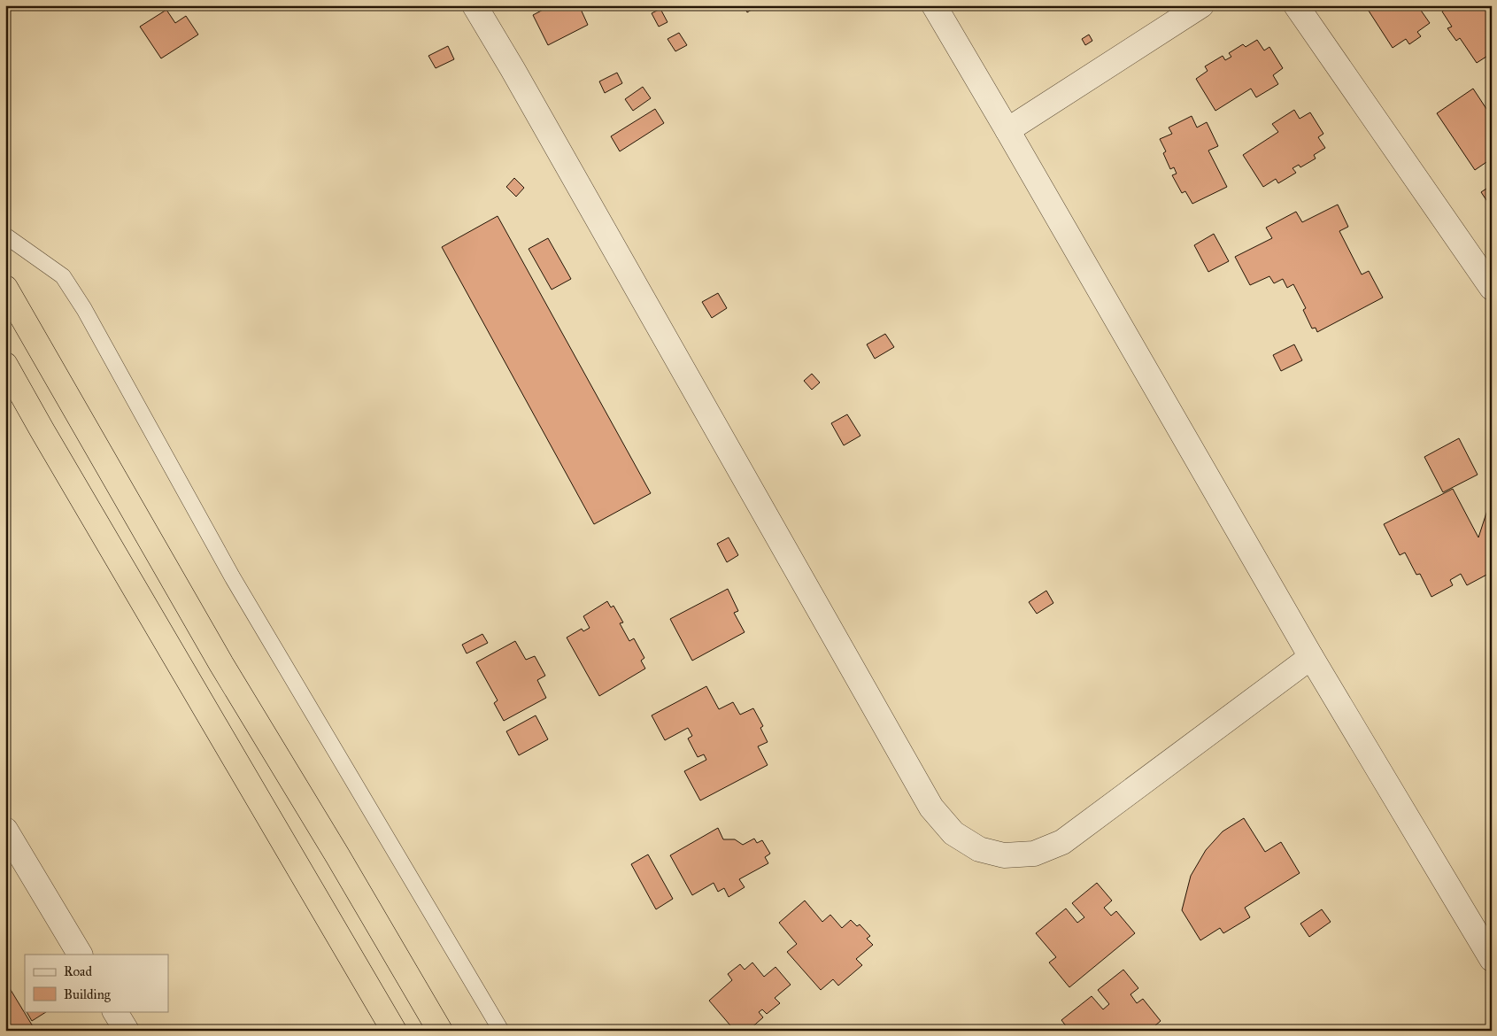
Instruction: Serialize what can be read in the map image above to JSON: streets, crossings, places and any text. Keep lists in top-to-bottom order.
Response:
{
  "legend": ["Road", "Building"]
}
